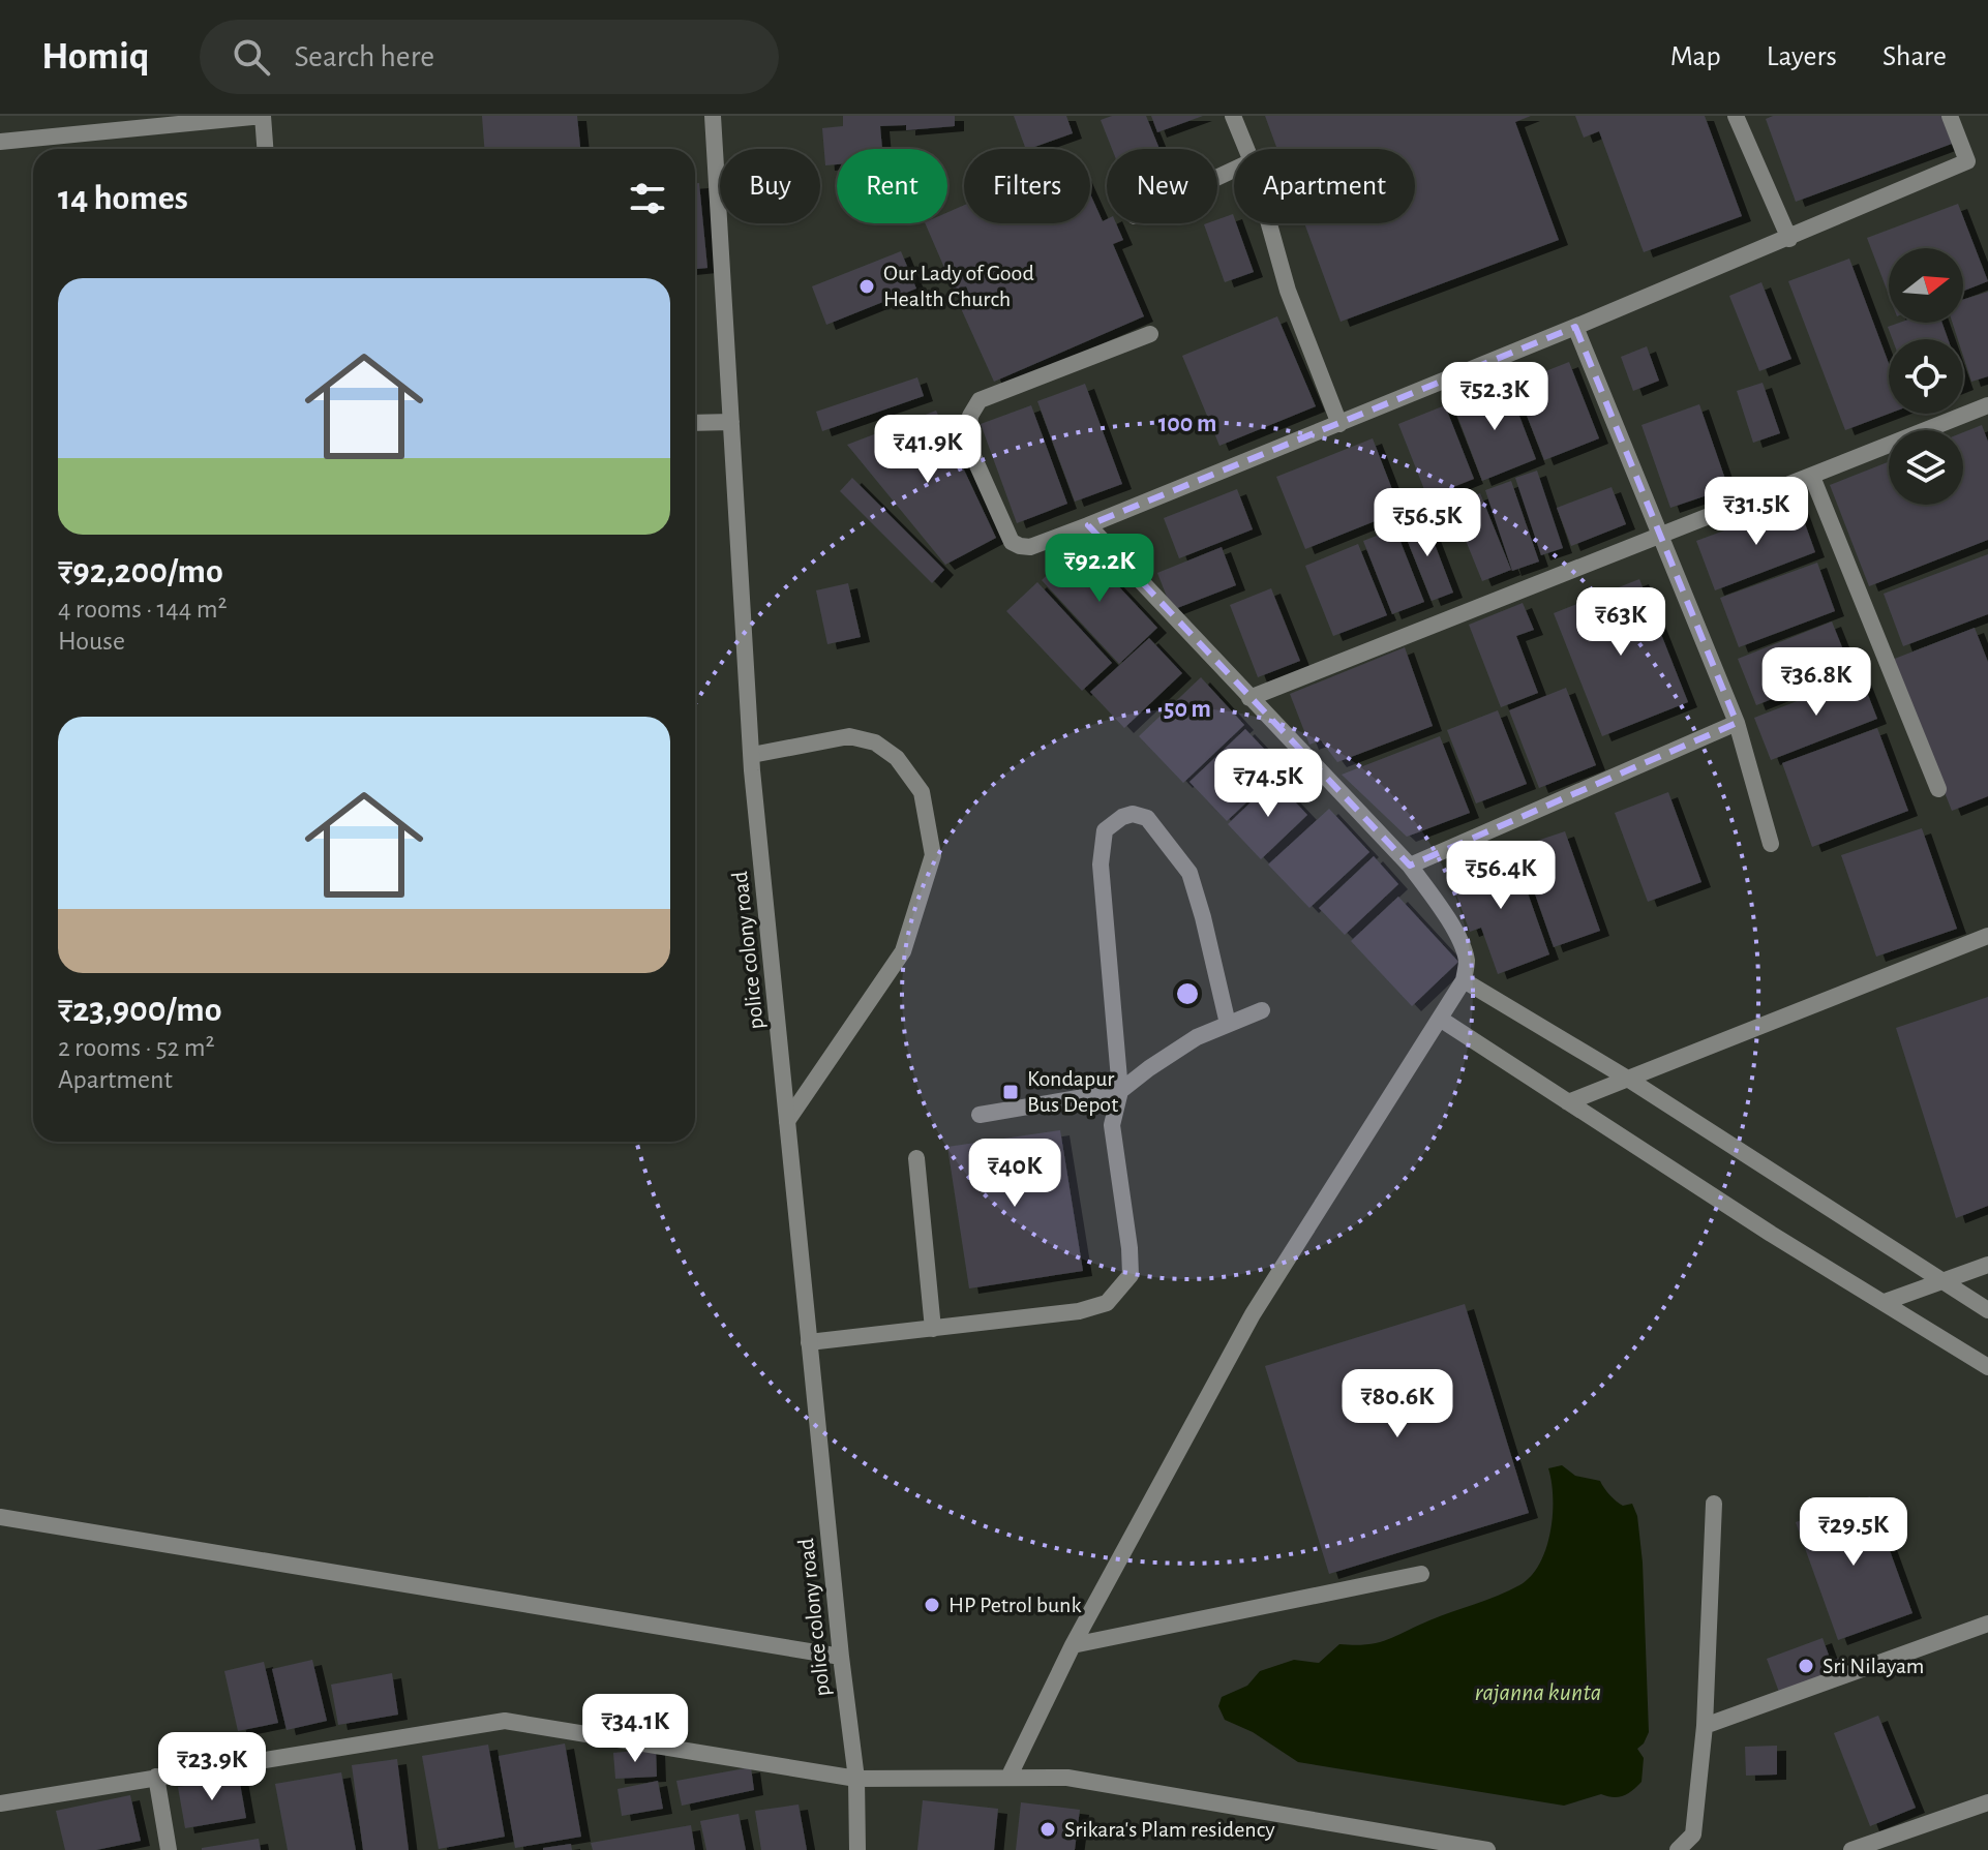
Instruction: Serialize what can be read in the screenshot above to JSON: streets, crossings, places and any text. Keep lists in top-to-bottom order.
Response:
{
  "streets": {
    "street": ["police colony road"]
  },
  "water": ["rajanna kunta"],
  "places": {
    "other": [
      "Our Lady of Good Health Church",
      "HP Petrol bunk",
      "Sri Nilayam",
      "Srikara's Plam residency"
    ],
    "transit": ["Kondapur Bus Depot"]
  },
  "north": "right",
  "page": {
    "header": "Homiq",
    "search": "Search here",
    "nav": ["Map", "Layers", "Share"],
    "chip": [
      "Buy",
      "Rent",
      "Filters",
      "New",
      "Apartment"
    ],
    "heading": "14 homes",
    "list": [
      {
        "name": "₹92,200/mo",
        "note": "4 rooms · 144 m² · House"
      },
      {
        "name": "₹23,900/mo",
        "note": "2 rooms · 52 m² · Apartment"
      }
    ],
    "price": [
      "₹52.3K",
      "₹41.9K",
      "₹31.5K",
      "₹56.5K",
      "₹92.2K",
      "₹63K",
      "₹36.8K",
      "₹74.5K",
      "₹56.4K",
      "₹40K",
      "₹80.6K",
      "₹29.5K",
      "₹34.1K",
      "₹23.9K"
    ]
  },
  "rings": ["100 m", "50 m"]
}
